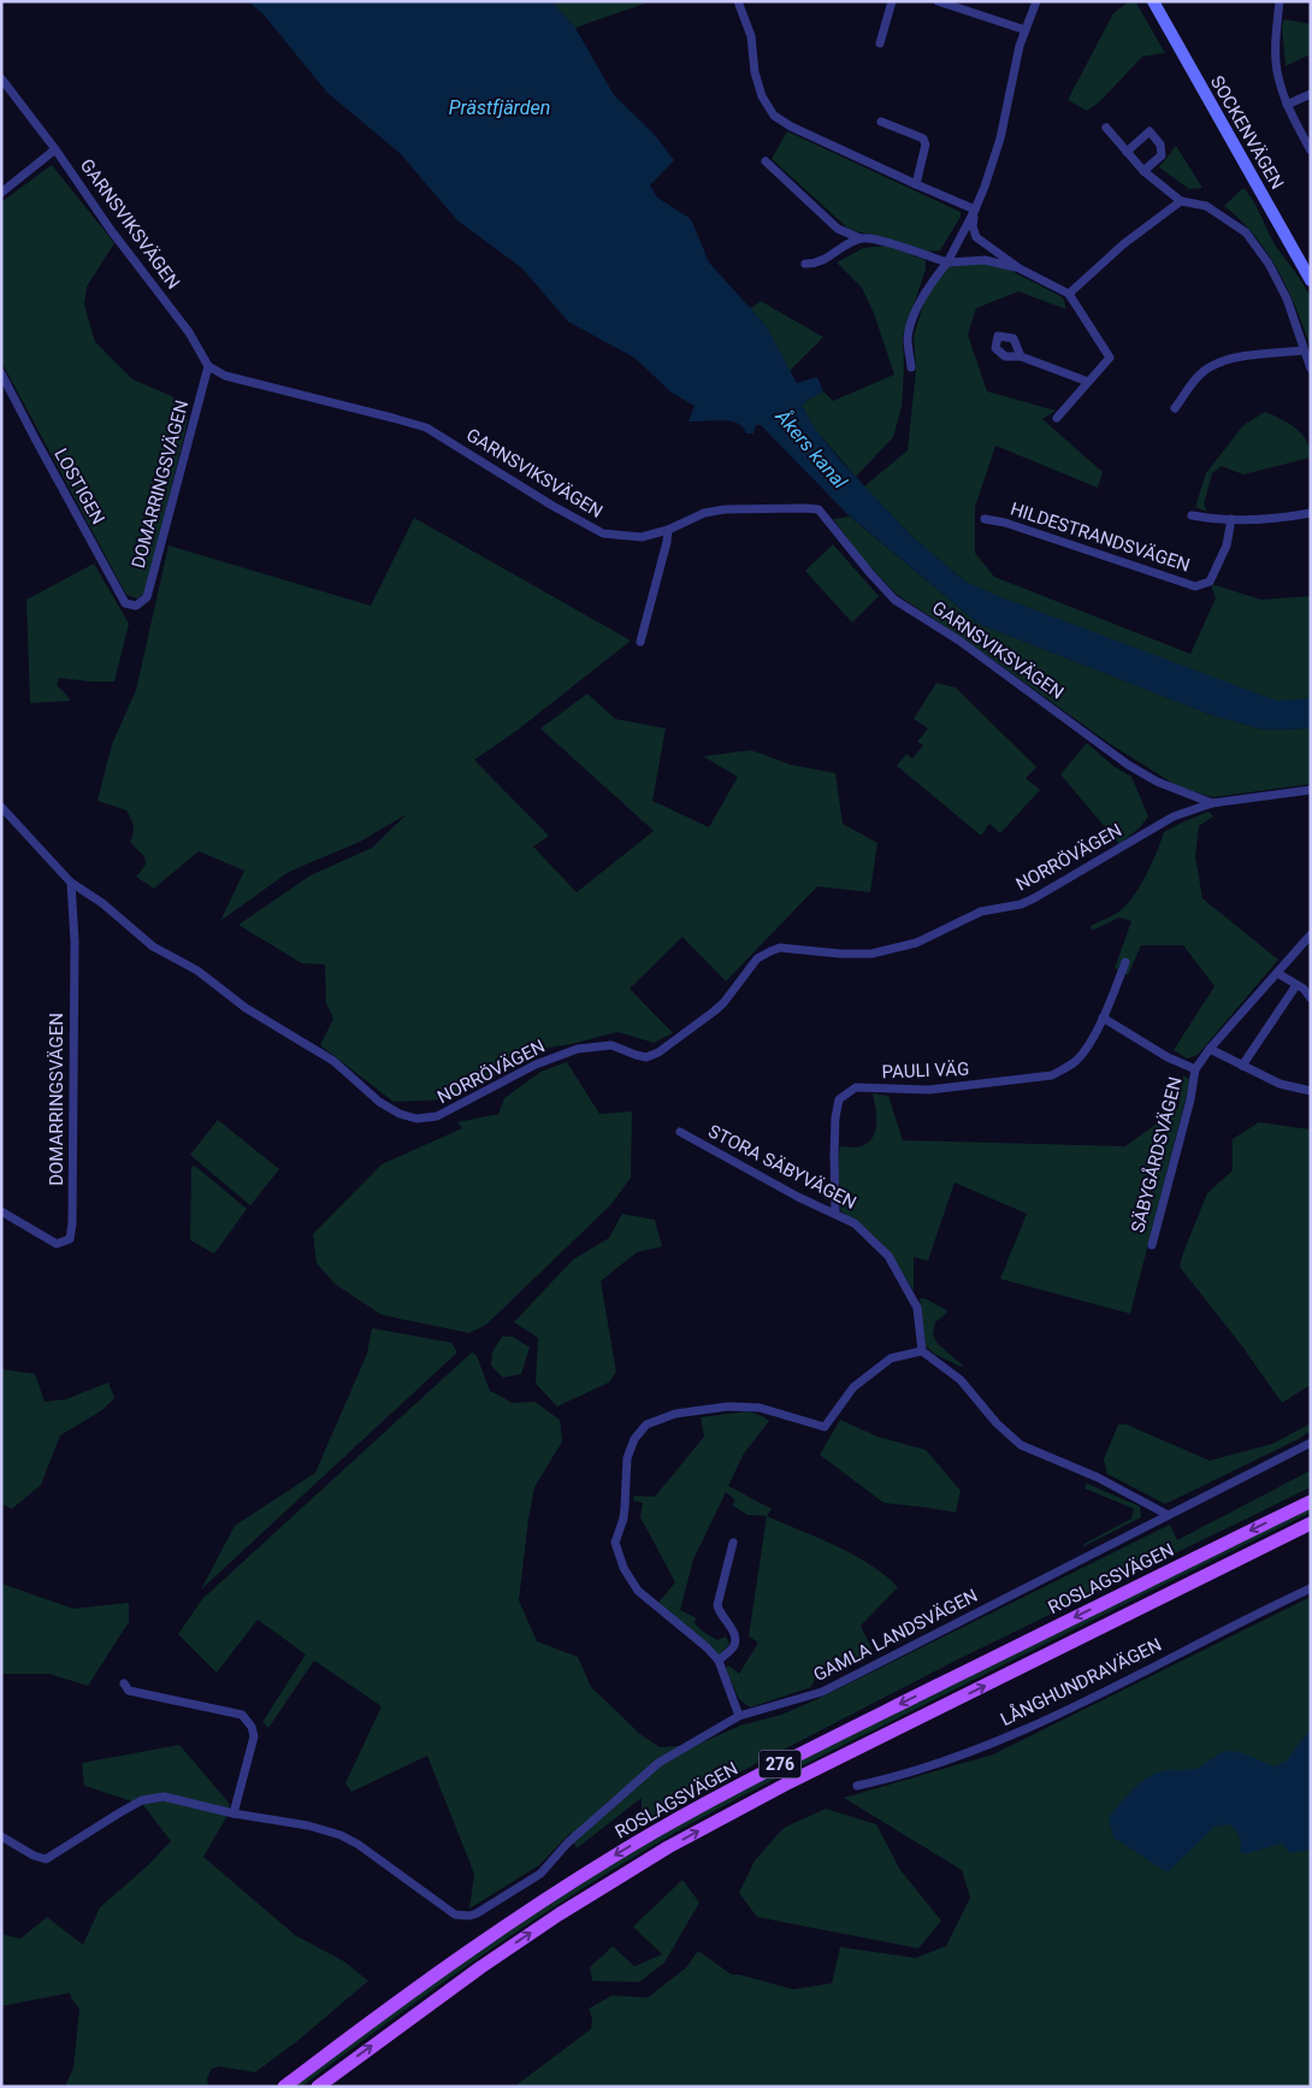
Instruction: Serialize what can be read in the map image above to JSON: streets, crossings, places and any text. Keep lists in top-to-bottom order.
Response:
{
  "streets": {
    "main road": ["ROSLAGSVÄGEN", "276"],
    "street": [
      "SOCKENVÄGEN",
      "GARNSVIKSVÄGEN",
      "DOMARRINGSVÄGEN",
      "LOSTIGEN",
      "HILDESTRANDSVÄGEN",
      "NORRÖVÄGEN",
      "PAULI VÄG",
      "SÄBYGÅRDSVÄGEN",
      "STORA SÄBYVÄGEN",
      "GAMLA LANDSVÄGEN",
      "LÅNGHUNDRAVÄGEN"
    ]
  },
  "crossings": [
    ["GARNSVIKSVÄGEN", "DOMARRINGSVÄGEN"],
    ["GARNSVIKSVÄGEN", "NORRÖVÄGEN"],
    ["DOMARRINGSVÄGEN", "LOSTIGEN"],
    ["DOMARRINGSVÄGEN", "NORRÖVÄGEN"],
    ["PAULI VÄG", "STORA SÄBYVÄGEN"]
  ],
  "water": ["Prästfjärden", "Åkers kanal"]
}
